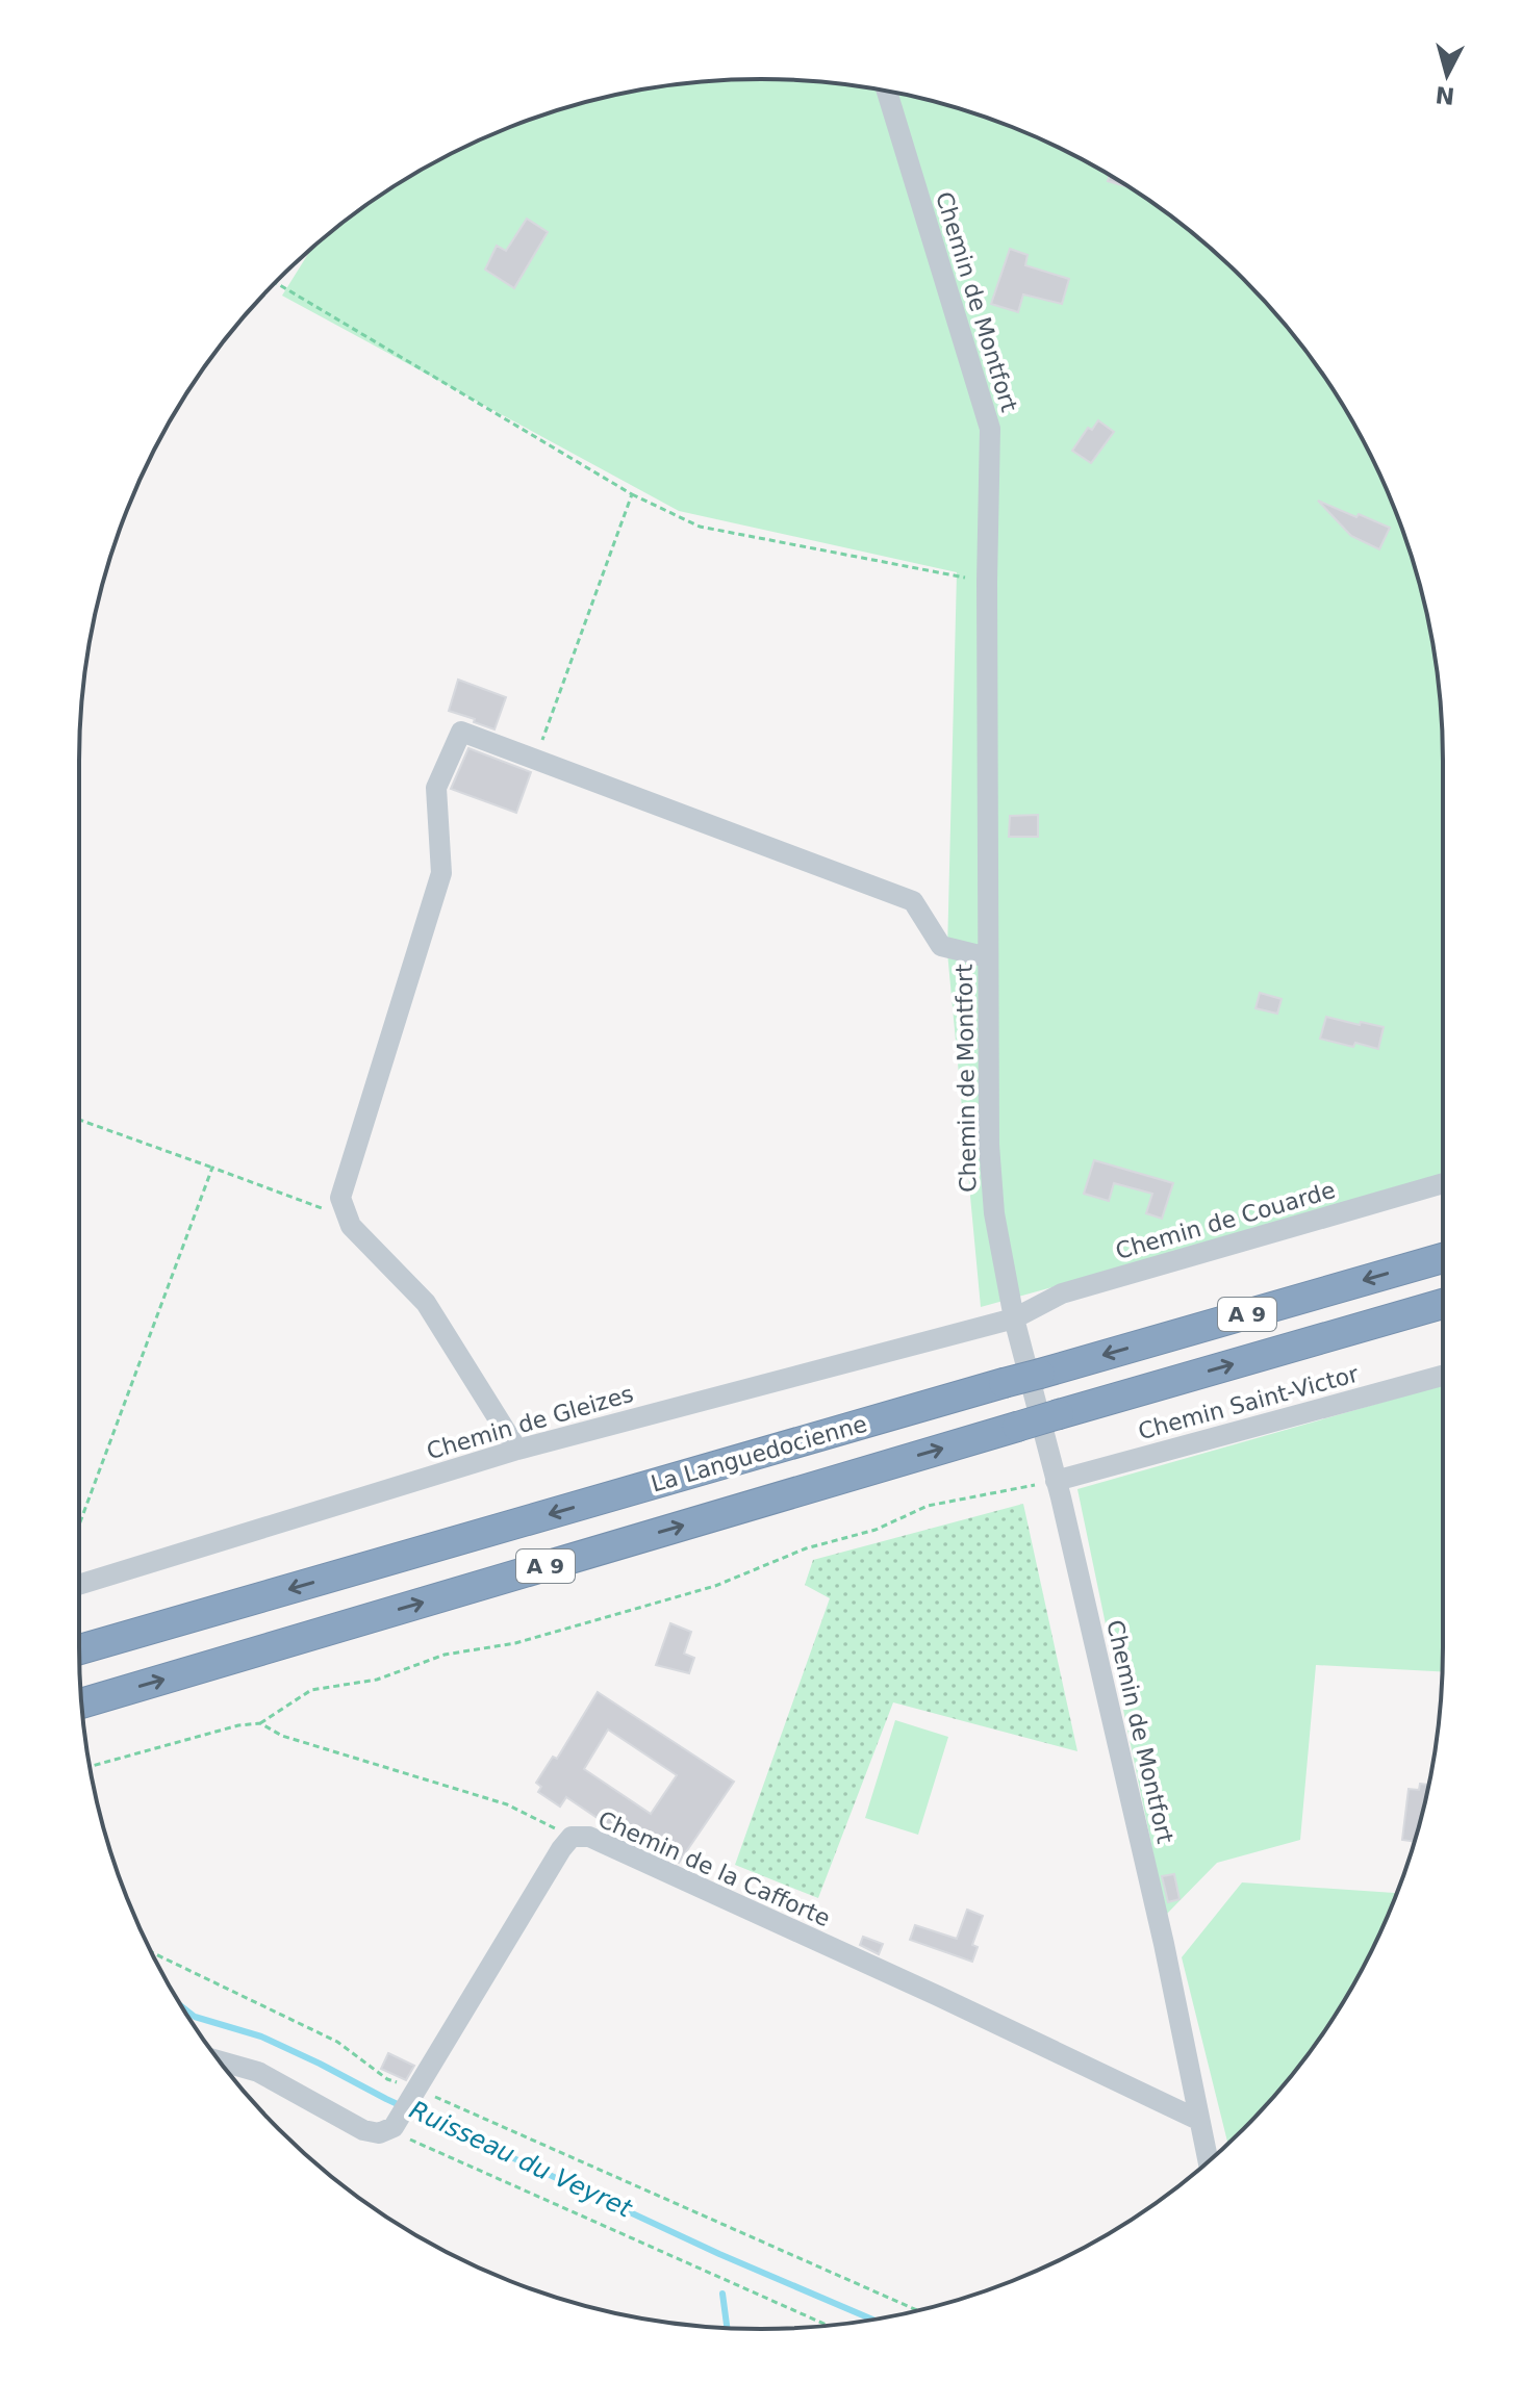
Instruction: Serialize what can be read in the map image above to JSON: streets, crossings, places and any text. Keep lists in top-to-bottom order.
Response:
{
  "streets": {
    "highway": ["A 9", "La Languedocienne"],
    "street": [
      "Chemin de Montfort",
      "Chemin de Couarde",
      "Chemin Saint-Victor",
      "Chemin de Gleizes",
      "Chemin de la Cafforte"
    ]
  },
  "crossings": [
    ["Chemin de Montfort", "Chemin de Couarde"],
    ["Chemin de Montfort", "Chemin Saint-Victor"],
    ["Chemin de Montfort", "Chemin de Gleizes"],
    ["Chemin de Montfort", "Chemin de la Cafforte"],
    ["Chemin de Couarde", "Chemin de Gleizes"]
  ],
  "water": ["Ruisseau du Veyret"],
  "north": "bottom"
}
